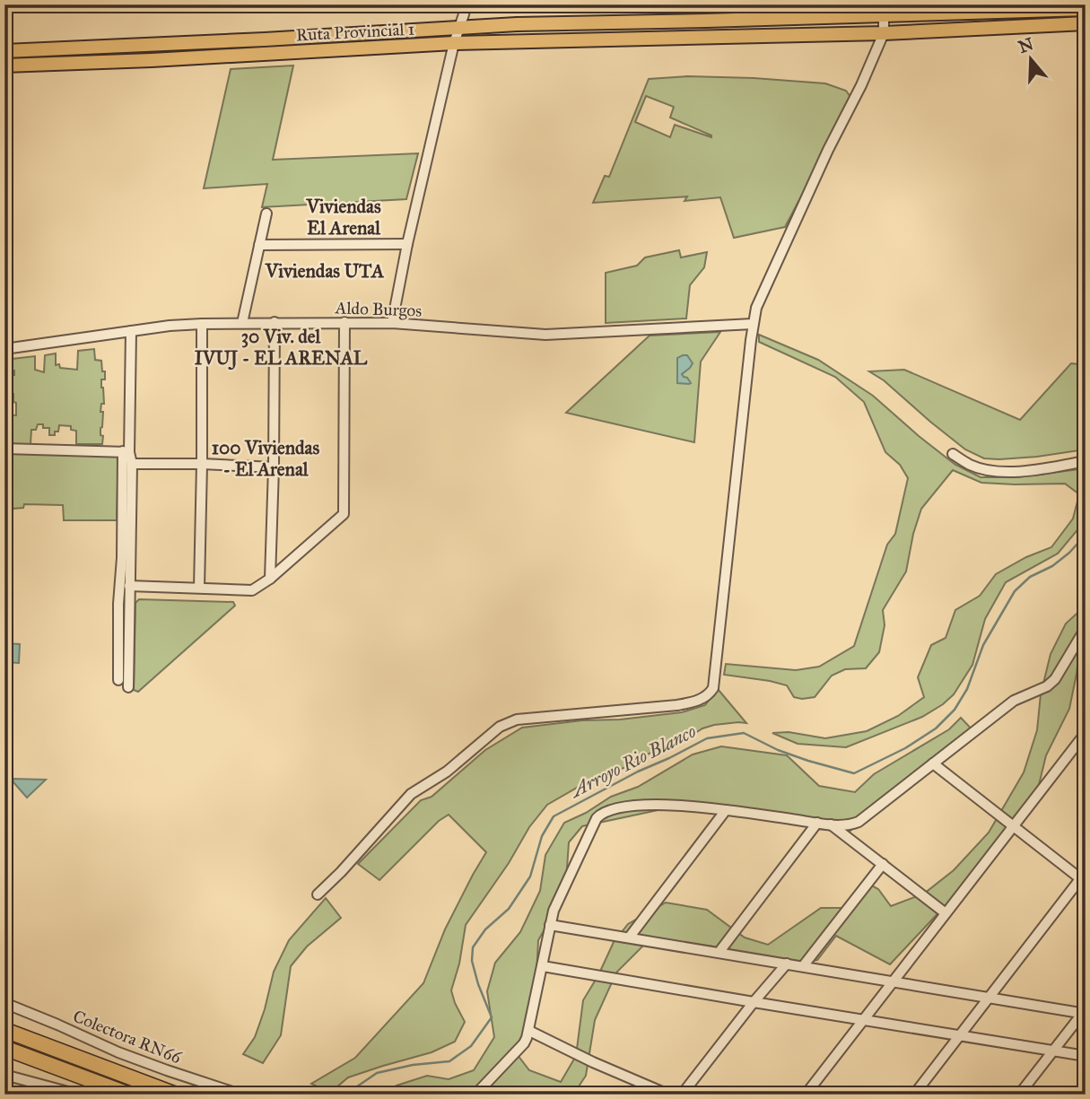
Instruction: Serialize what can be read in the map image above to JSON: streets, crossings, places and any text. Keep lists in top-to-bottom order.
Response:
{
  "streets": {
    "main road": ["Ruta Provincial 1"],
    "street": ["Aldo Burgos", "Colectora RN66"]
  },
  "districts": [
    "Viviendas El Arenal",
    "Viviendas UTA",
    "30 Viv. del IVUJ - EL ARENAL",
    "100 Viviendas - El Arenal"
  ],
  "water": ["Arroyo Rio Blanco"],
  "north": "top"
}
